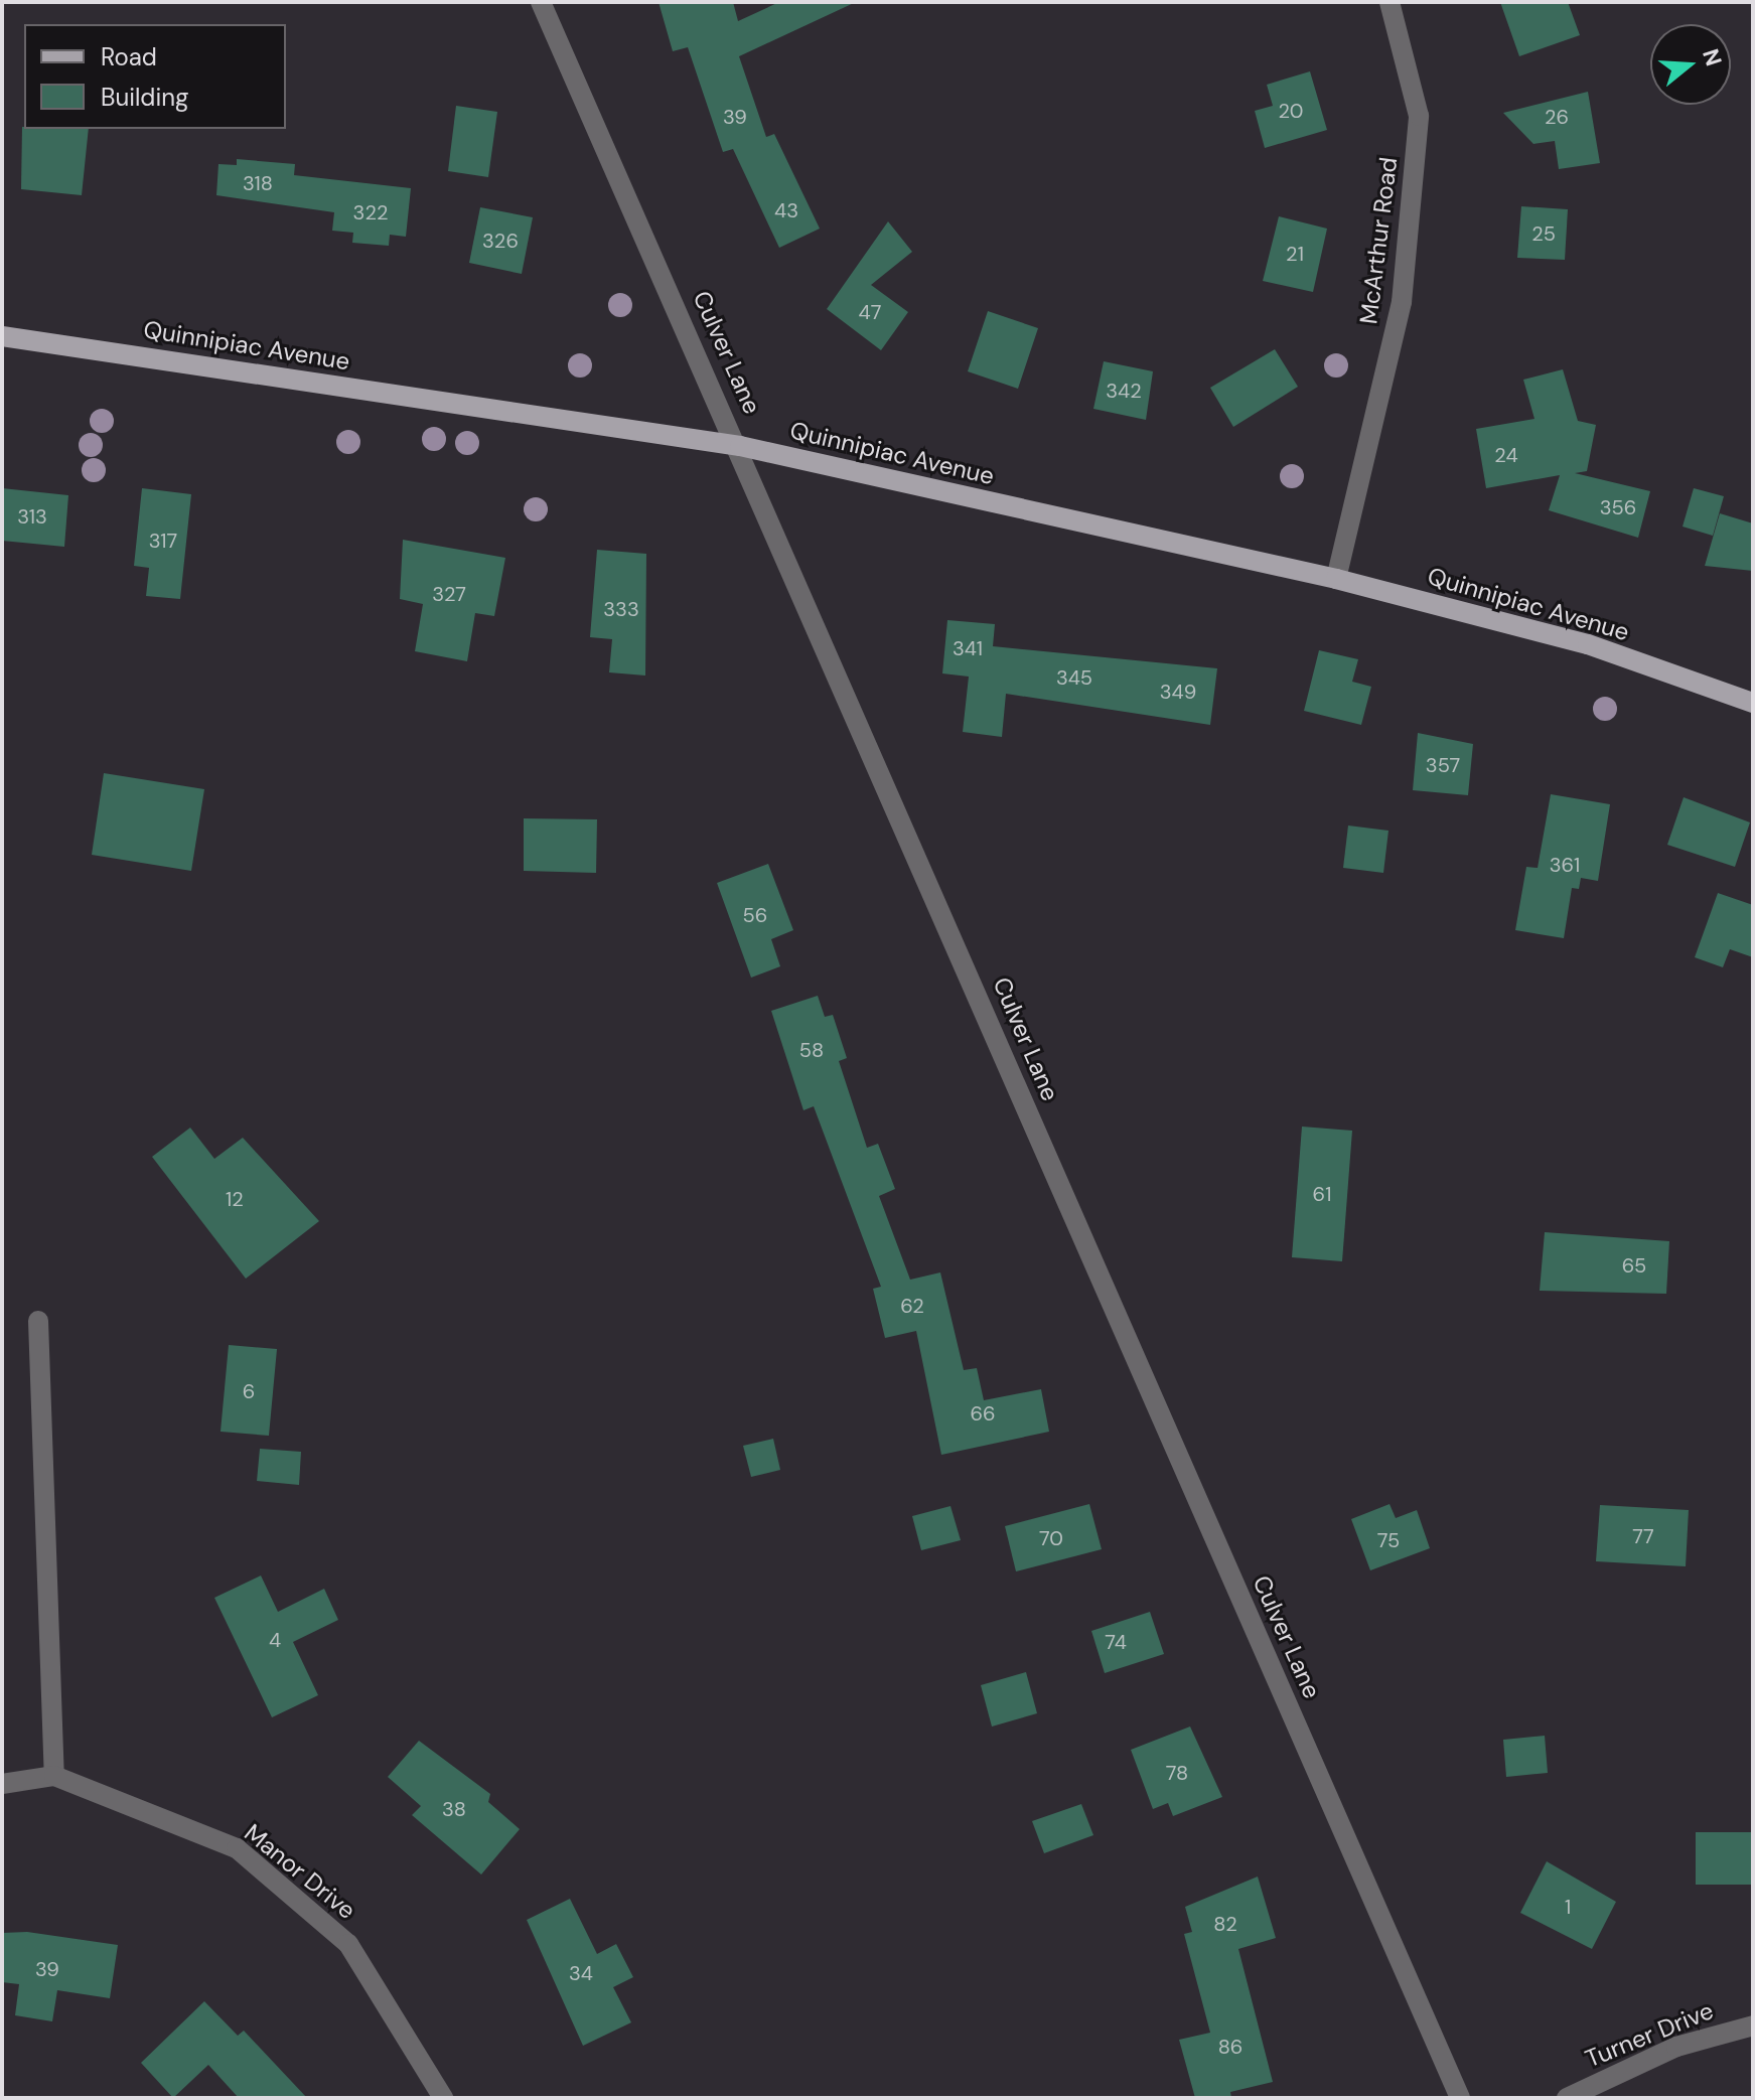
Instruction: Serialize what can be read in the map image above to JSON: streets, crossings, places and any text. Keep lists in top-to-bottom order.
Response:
{
  "streets": {
    "main road": ["Quinnipiac Avenue"],
    "street": [
      "McArthur Road",
      "Culver Lane",
      "Manor Drive",
      "Turner Drive"
    ]
  },
  "crossings": [
    ["McArthur Road", "Quinnipiac Avenue"],
    ["Quinnipiac Avenue", "Culver Lane"]
  ],
  "house_numbers": [
    "20",
    "39",
    "26",
    "318",
    "43",
    "322",
    "25",
    "326",
    "21",
    "47",
    "342",
    "24",
    "356",
    "313",
    "317",
    "327",
    "333",
    "341",
    "345",
    "349",
    "357",
    "361",
    "56",
    "58",
    "61",
    "12",
    "65",
    "62",
    "6",
    "66",
    "77",
    "70",
    "75",
    "4",
    "74",
    "78",
    "38",
    "1",
    "82",
    "39",
    "34",
    "86"
  ],
  "legend": ["Road", "Building"],
  "north": "right"
}
